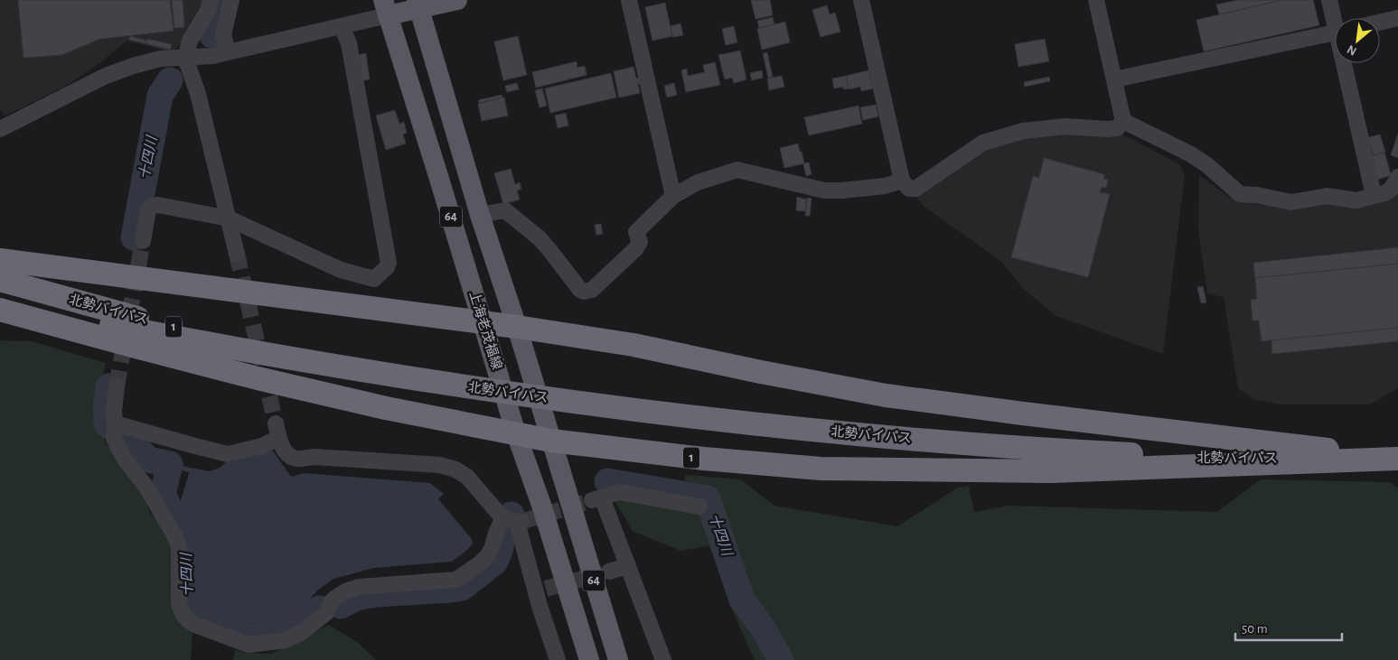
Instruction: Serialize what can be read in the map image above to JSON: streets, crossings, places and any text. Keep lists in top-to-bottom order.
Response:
{
  "streets": {
    "highway": ["北勢バイパス", "1"],
    "main road": ["64", "上海老茂福線"]
  },
  "crossings": [
    ["64", "1"],
    ["北勢バイパス", "1"],
    ["1", "上海老茂福線"]
  ],
  "water": ["十四川"],
  "scale_bar": "50 m",
  "north": "bottom left"
}
